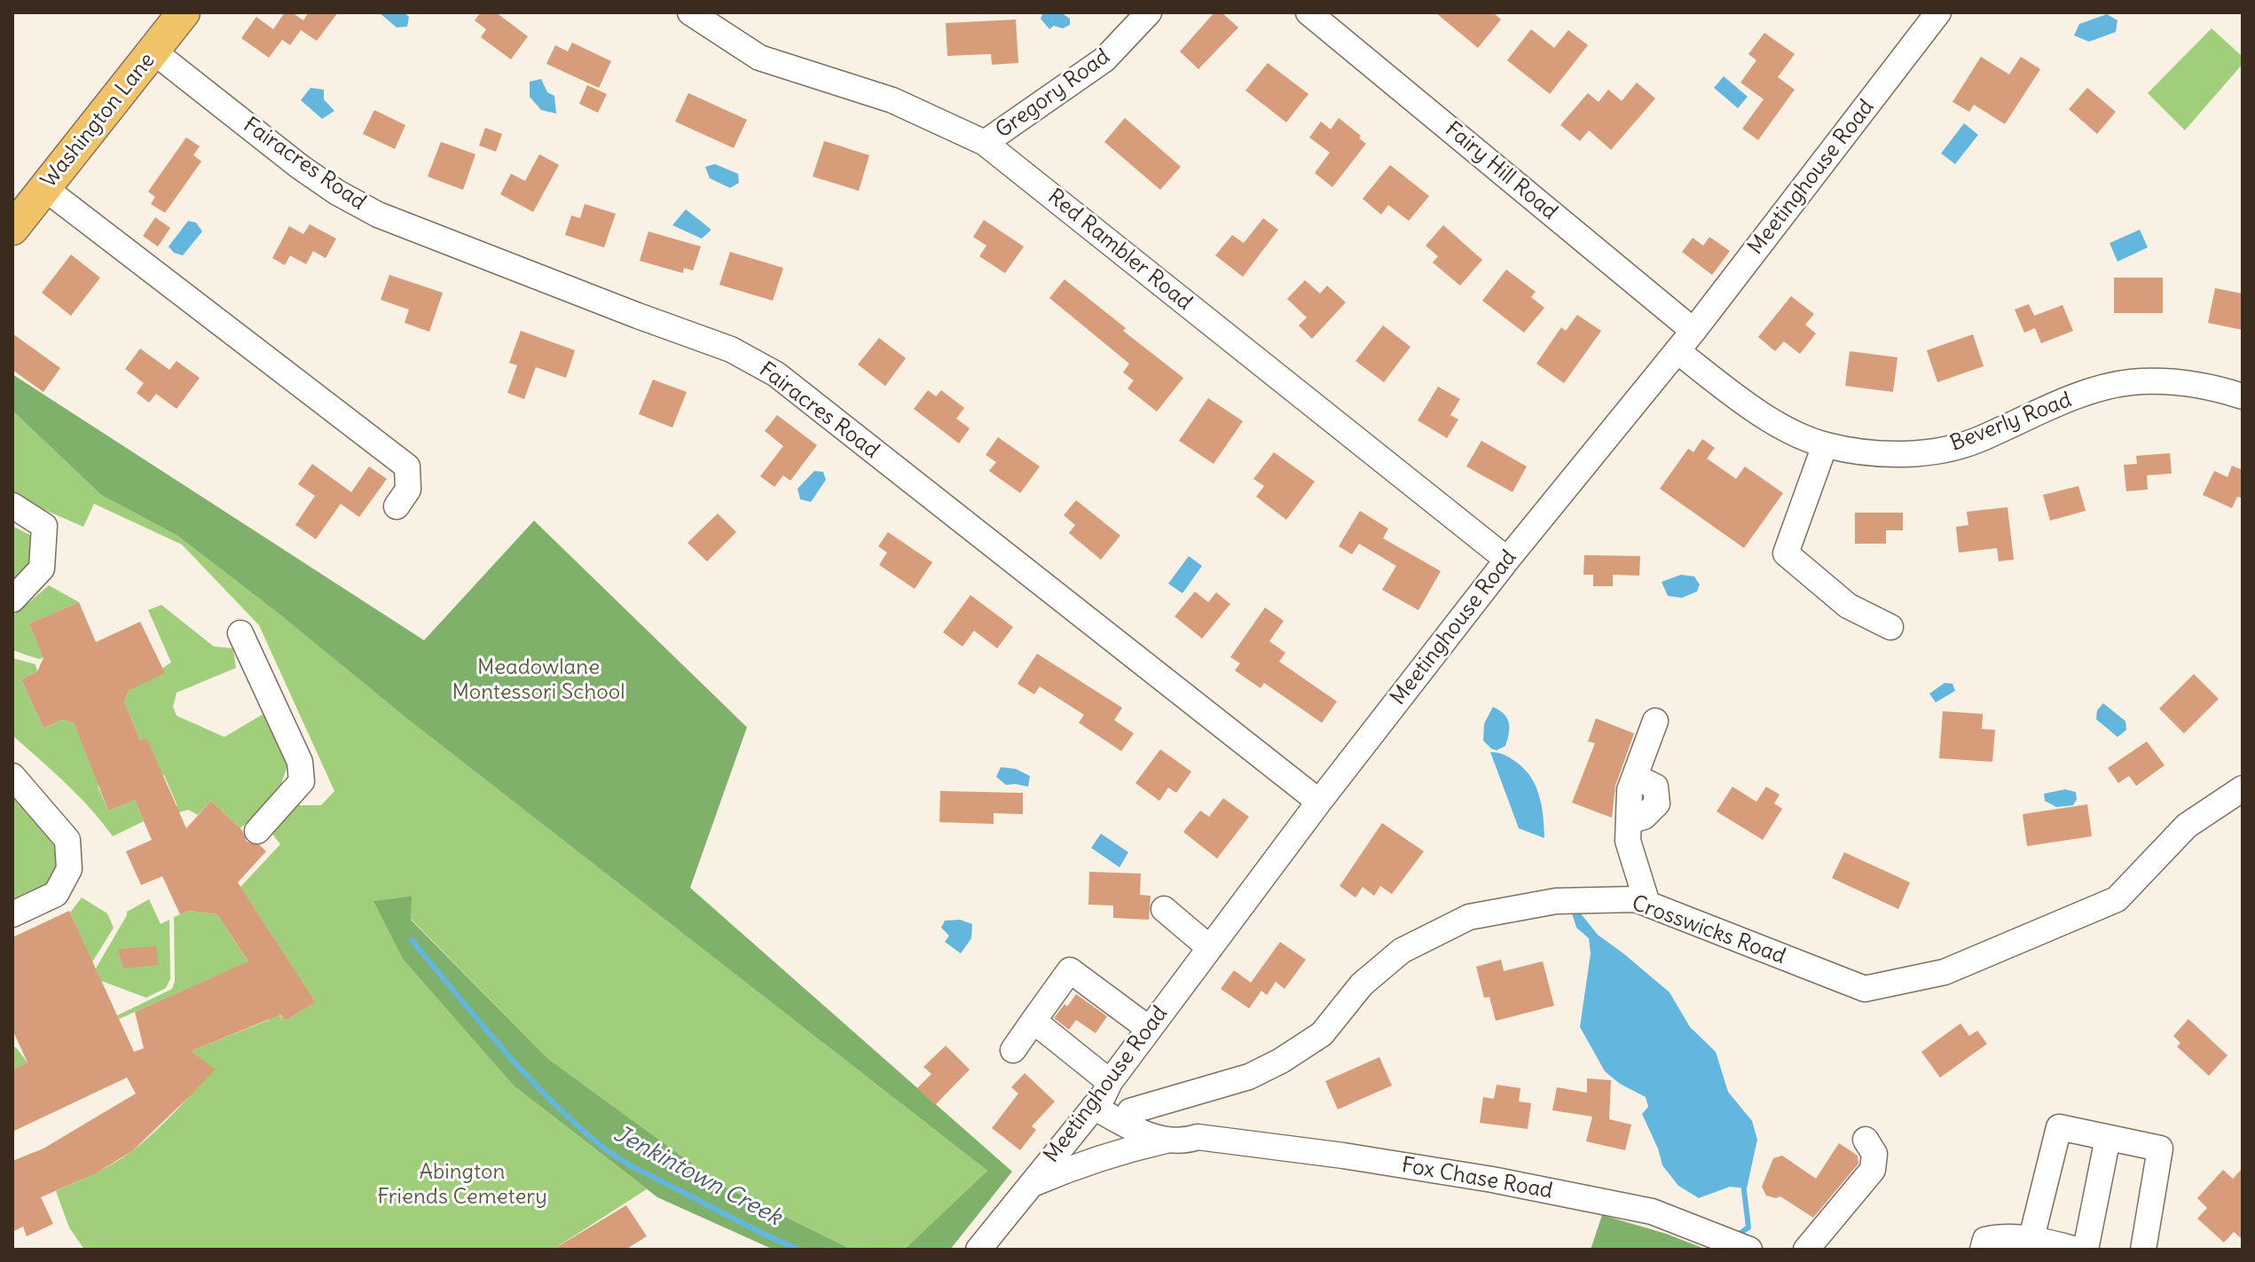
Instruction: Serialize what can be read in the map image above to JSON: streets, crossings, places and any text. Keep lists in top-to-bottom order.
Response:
{
  "streets": {
    "main road": ["Washington Lane"],
    "street": [
      "Gregory Road",
      "Fairacres Road",
      "Fairy Hill Road",
      "Meetinghouse Road",
      "Red Rambler Road",
      "Beverly Road",
      "Crosswicks Road",
      "Fox Chase Road"
    ]
  },
  "crossings": [
    ["Gregory Road", "Red Rambler Road"],
    ["Washington Lane", "Fairacres Road"],
    ["Fairacres Road", "Meetinghouse Road"],
    ["Fairy Hill Road", "Meetinghouse Road"],
    ["Meetinghouse Road", "Red Rambler Road"],
    ["Meetinghouse Road", "Beverly Road"],
    ["Meetinghouse Road", "Fox Chase Road"],
    ["Crosswicks Road", "Fox Chase Road"]
  ],
  "water": ["Jenkintown Creek"],
  "parks": ["Meadowlane Montessori School", "Abington Friends Cemetery"]
}
